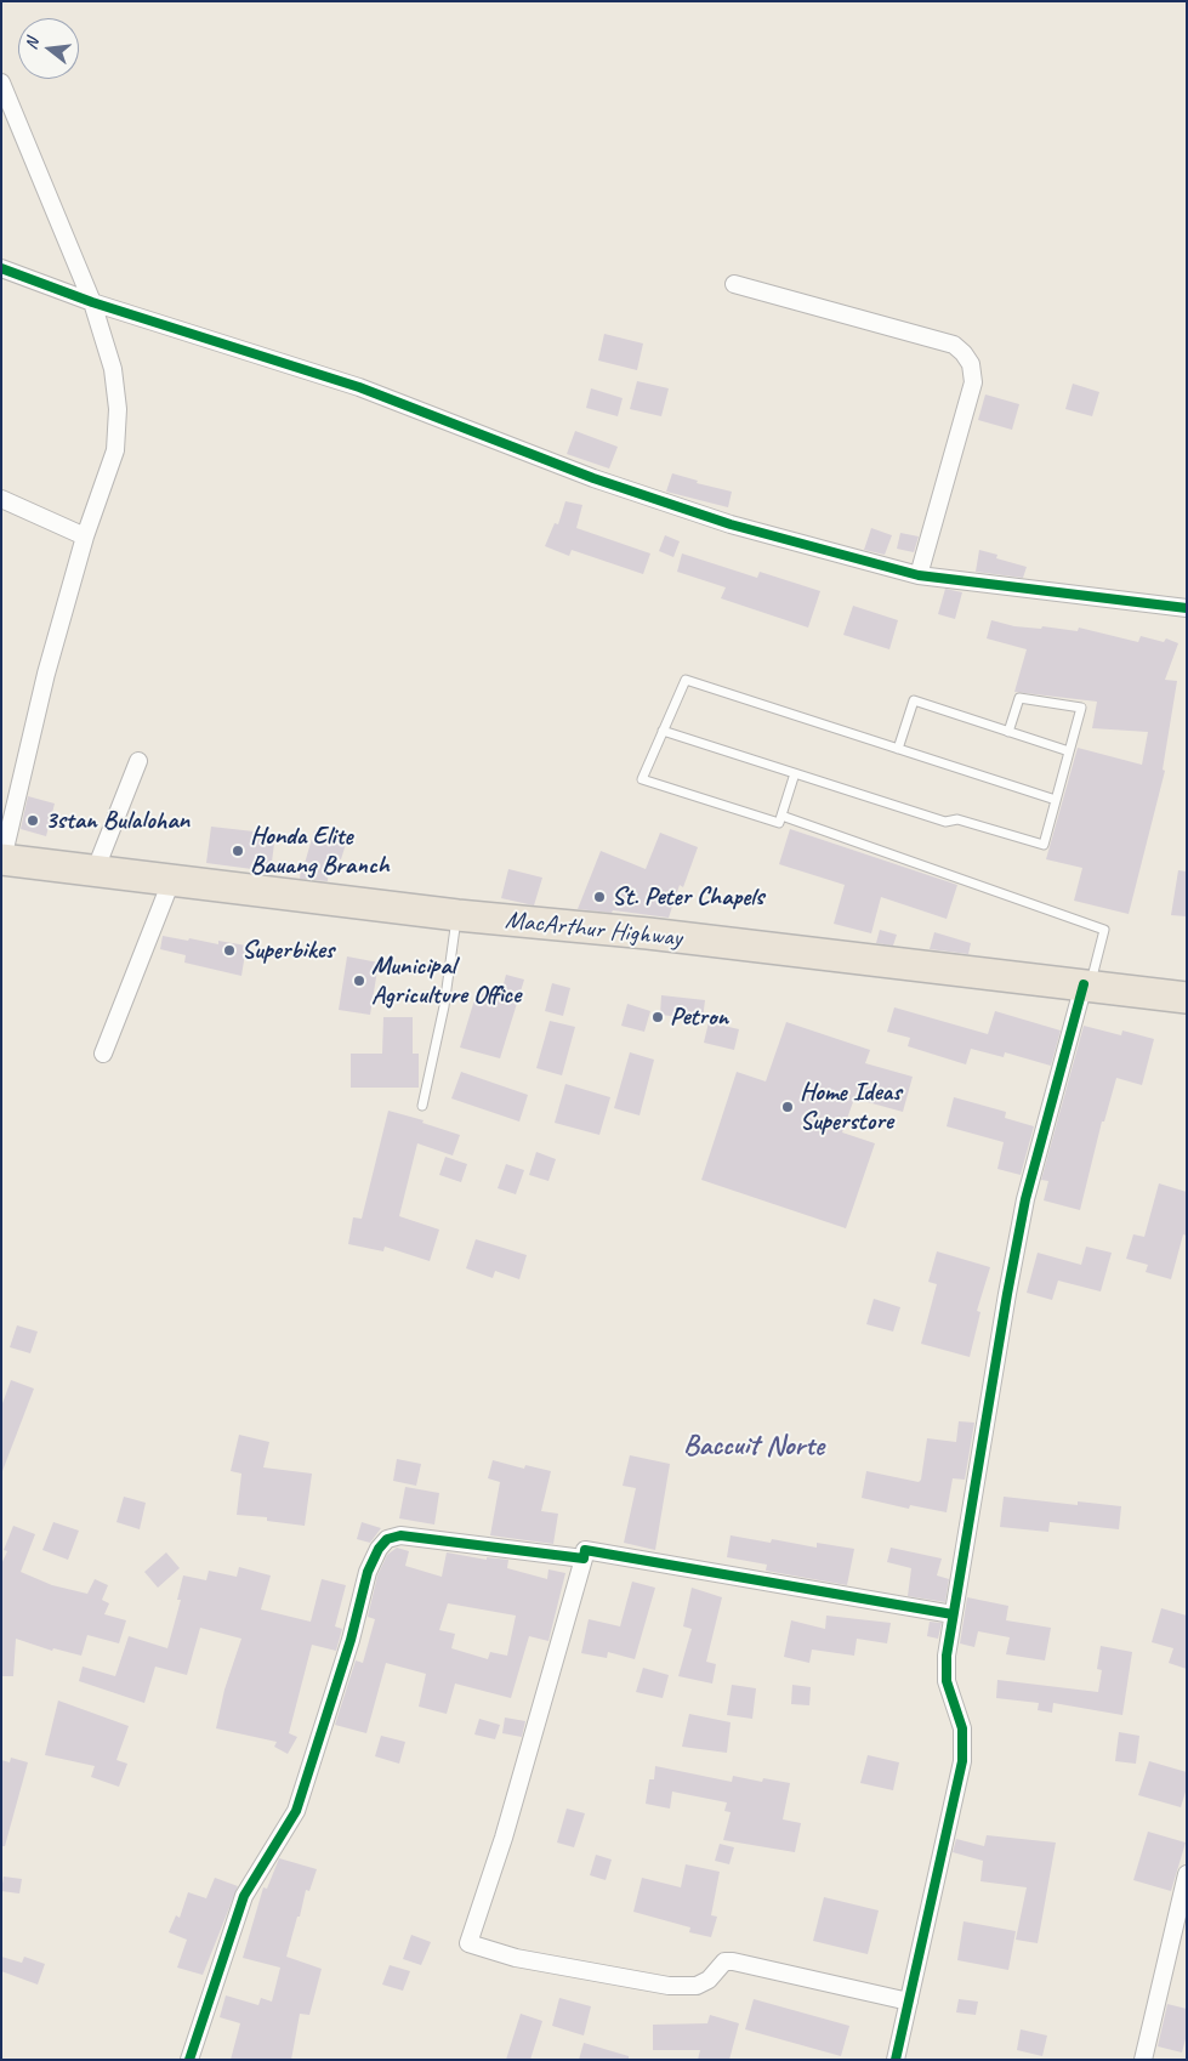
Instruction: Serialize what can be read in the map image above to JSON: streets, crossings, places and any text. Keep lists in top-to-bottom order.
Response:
{
  "streets": {
    "highway": ["MacArthur Highway"]
  },
  "districts": ["Baccuit Norte"],
  "places": [
    "3stan Bulalohan",
    "Honda Elite Bauang Branch",
    "St. Peter Chapels",
    "Superbikes",
    "Municipal Agriculture Office",
    "Petron",
    "Home Ideas Superstore"
  ],
  "north": "left"
}
